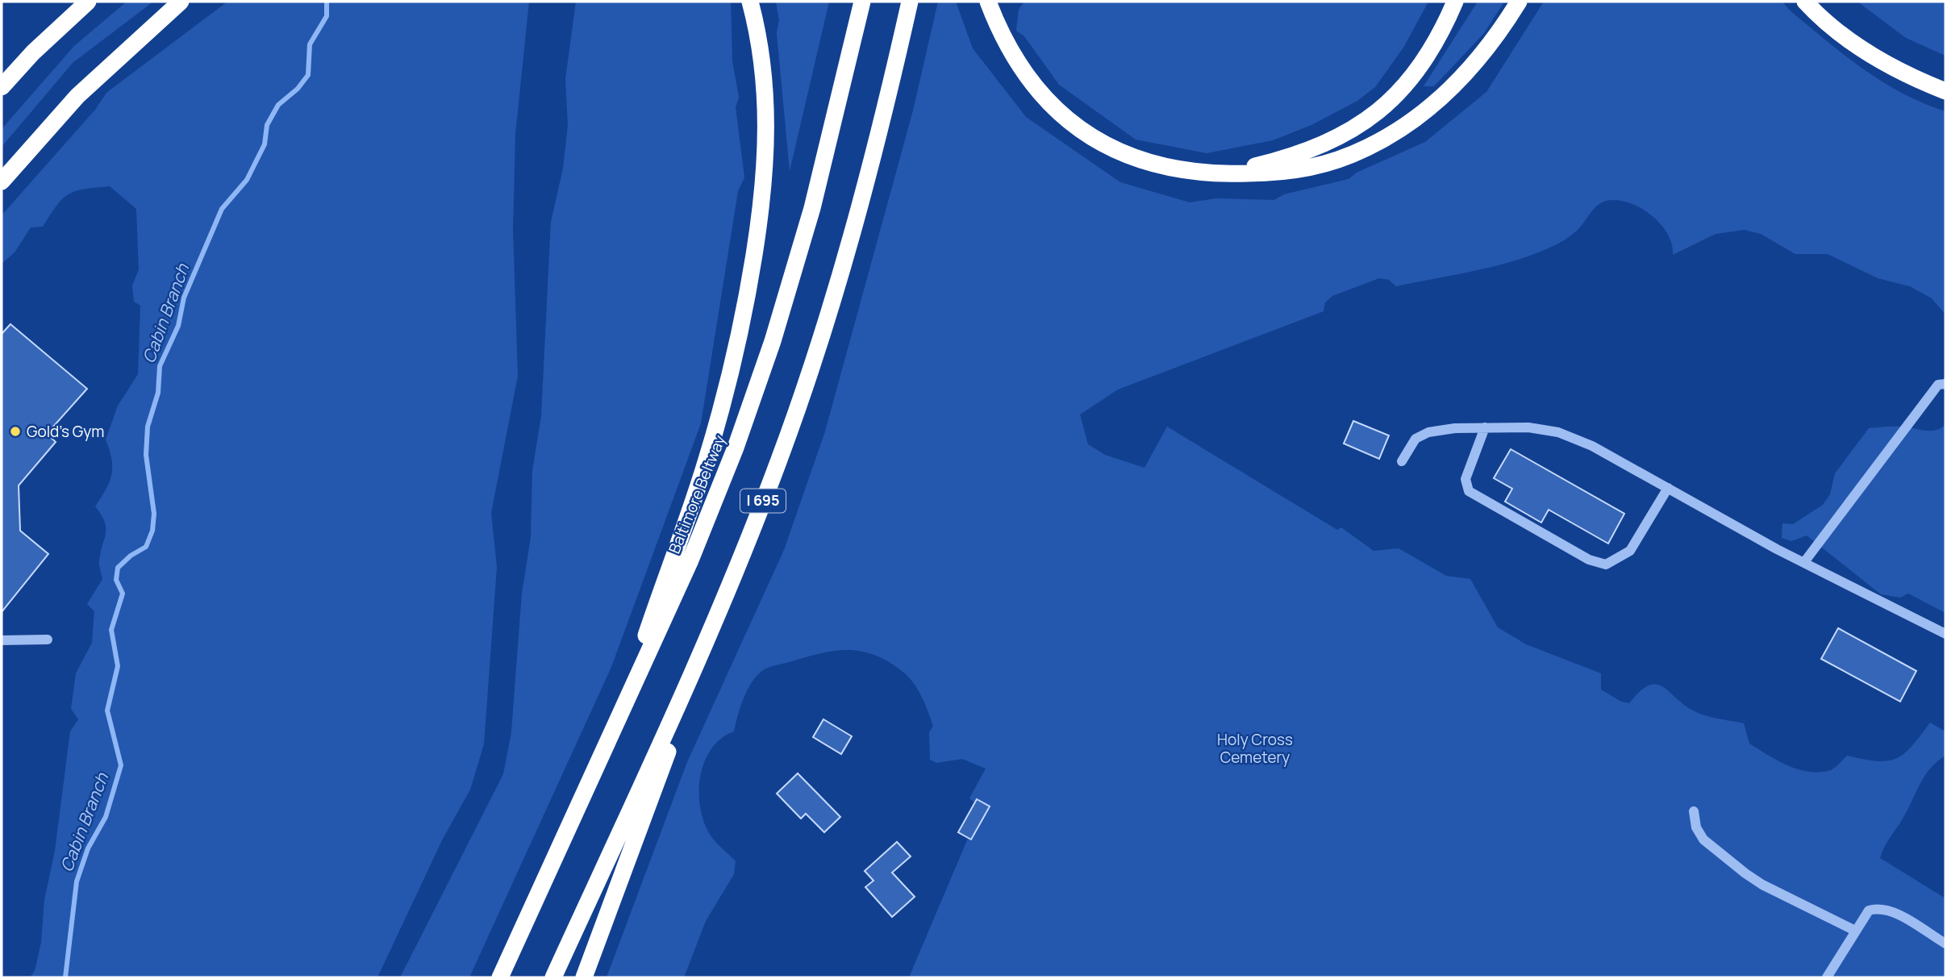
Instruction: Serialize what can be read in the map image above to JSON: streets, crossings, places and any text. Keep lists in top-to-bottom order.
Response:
{
  "streets": {
    "highway": ["Baltimore Beltway", "I 695"]
  },
  "water": ["Cabin Branch"],
  "parks": ["Holy Cross Cemetery"],
  "places": ["Gold's Gym"]
}
